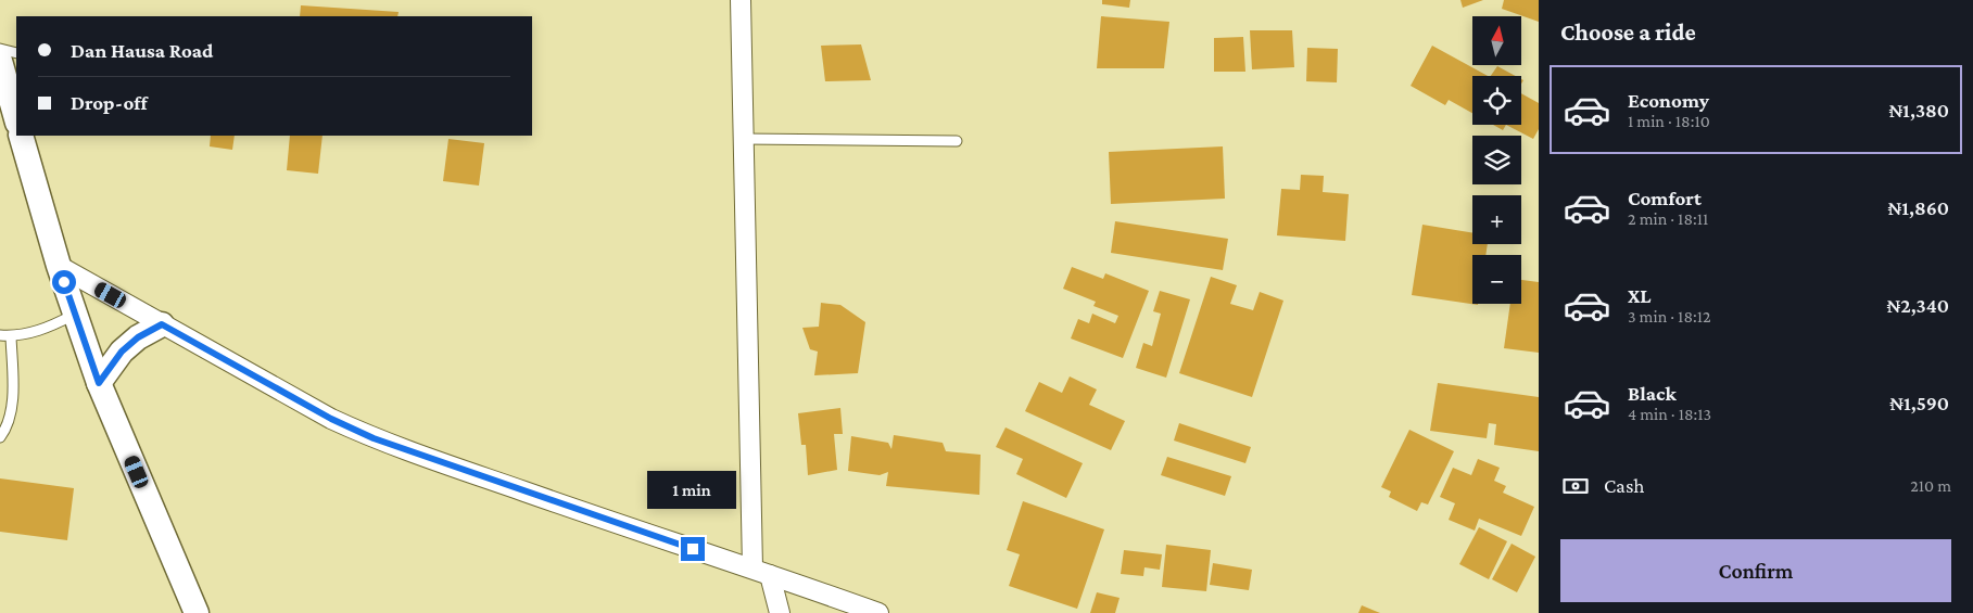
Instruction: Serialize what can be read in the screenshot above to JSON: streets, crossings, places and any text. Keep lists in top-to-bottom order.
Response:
{
  "north": "top",
  "page": {
    "heading": "Choose a ride",
    "map_buttons": ["+", "−"],
    "banner": ["Dan Hausa Road", "Drop-off"],
    "list": [
      {
        "name": "Economy",
        "note": "1 min · 18:10",
        "value": "₦1,380"
      },
      {
        "name": "Comfort",
        "note": "2 min · 18:11",
        "value": "₦1,860"
      },
      {
        "name": "XL",
        "note": "3 min · 18:12",
        "value": "₦2,340"
      },
      {
        "name": "Black",
        "note": "4 min · 18:13",
        "value": "₦1,590"
      }
    ],
    "pay": ["Cash", "210 m"],
    "bubble": "1 min",
    "buttons": "Confirm"
  }
}
